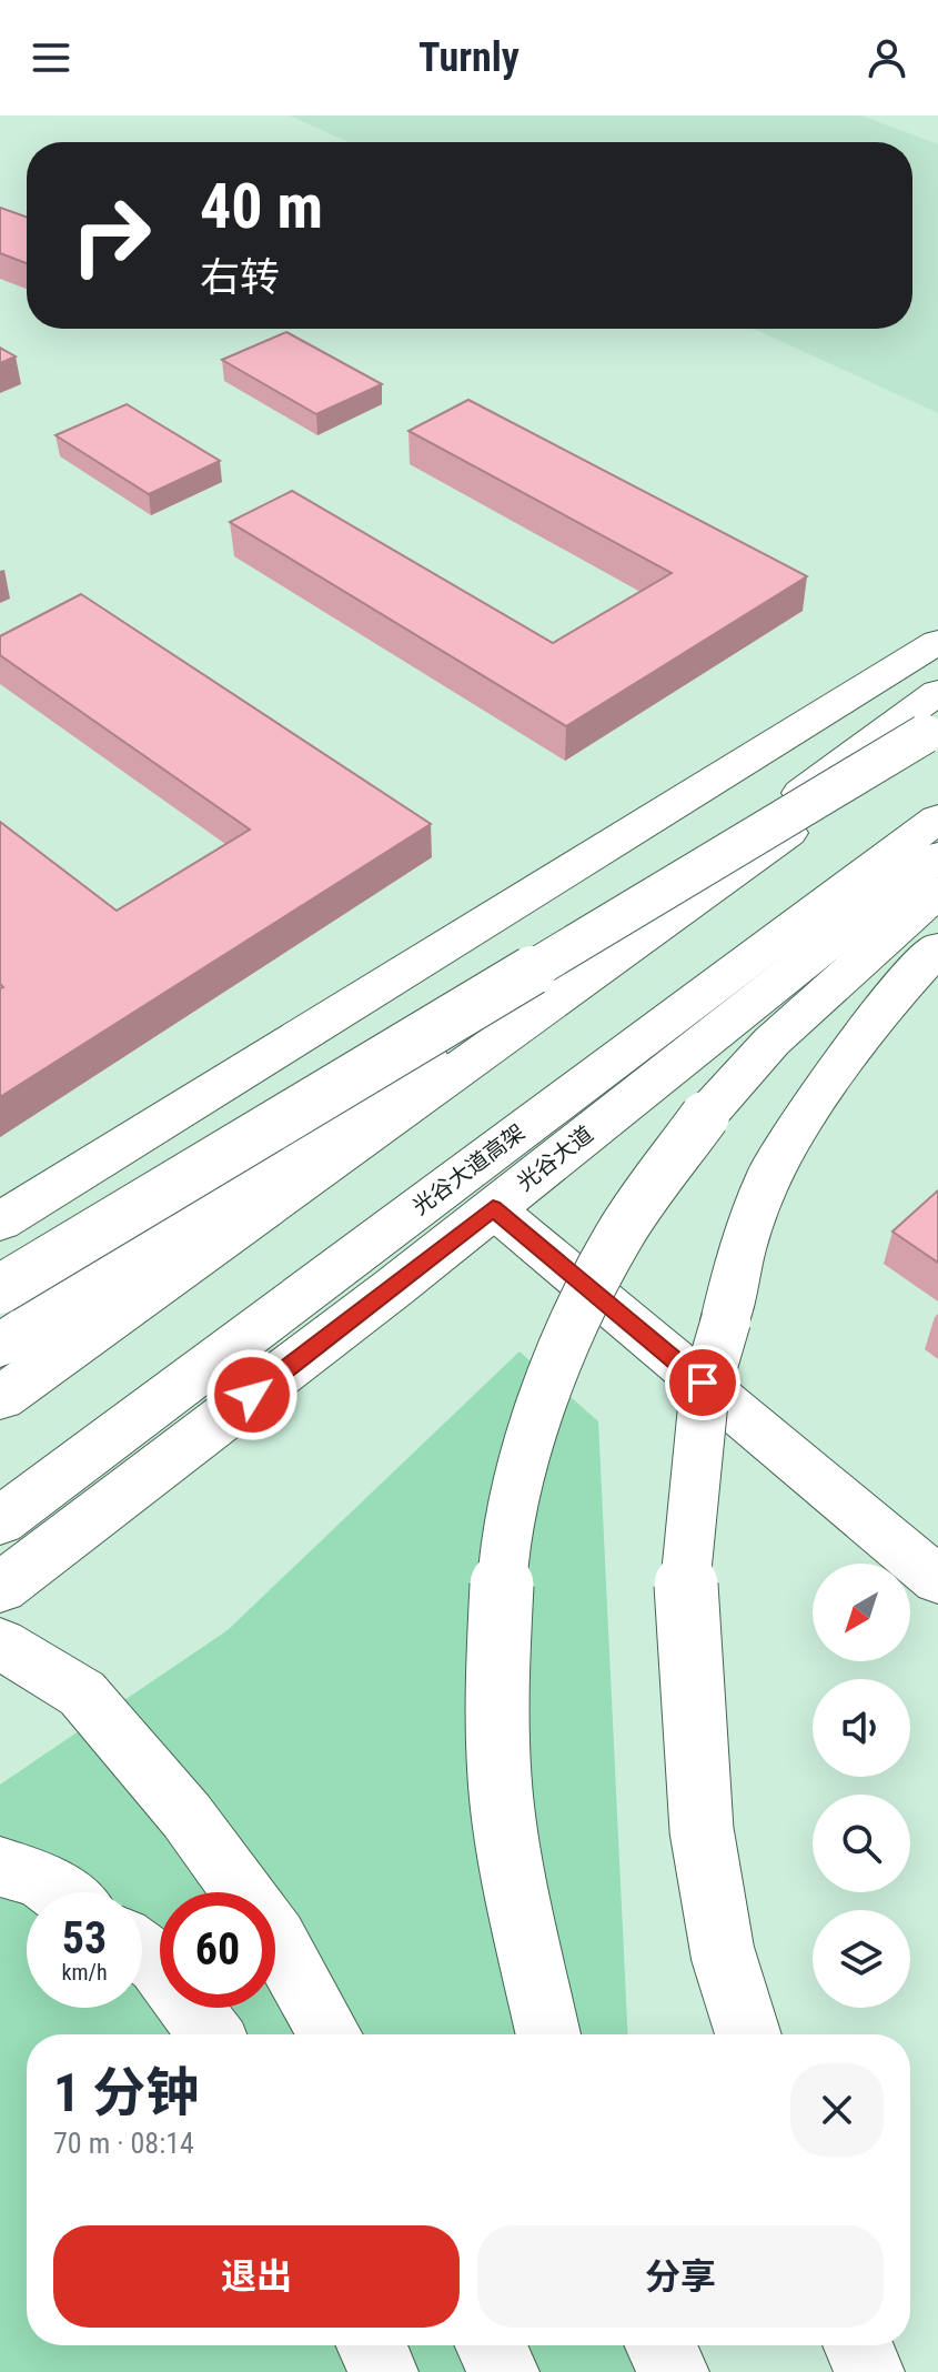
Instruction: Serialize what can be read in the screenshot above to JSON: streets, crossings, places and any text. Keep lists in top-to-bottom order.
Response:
{
  "streets": {
    "main road": ["光谷大道", "光谷大道高架"]
  },
  "north": "bottom left",
  "page": {
    "header": "Turnly",
    "turn": ["40 m", "右转"],
    "speed": "53 km/h",
    "limit": "60",
    "heading": ["1 分钟", "70 m · 08:14"],
    "buttons": ["退出", "分享"]
  }
}
